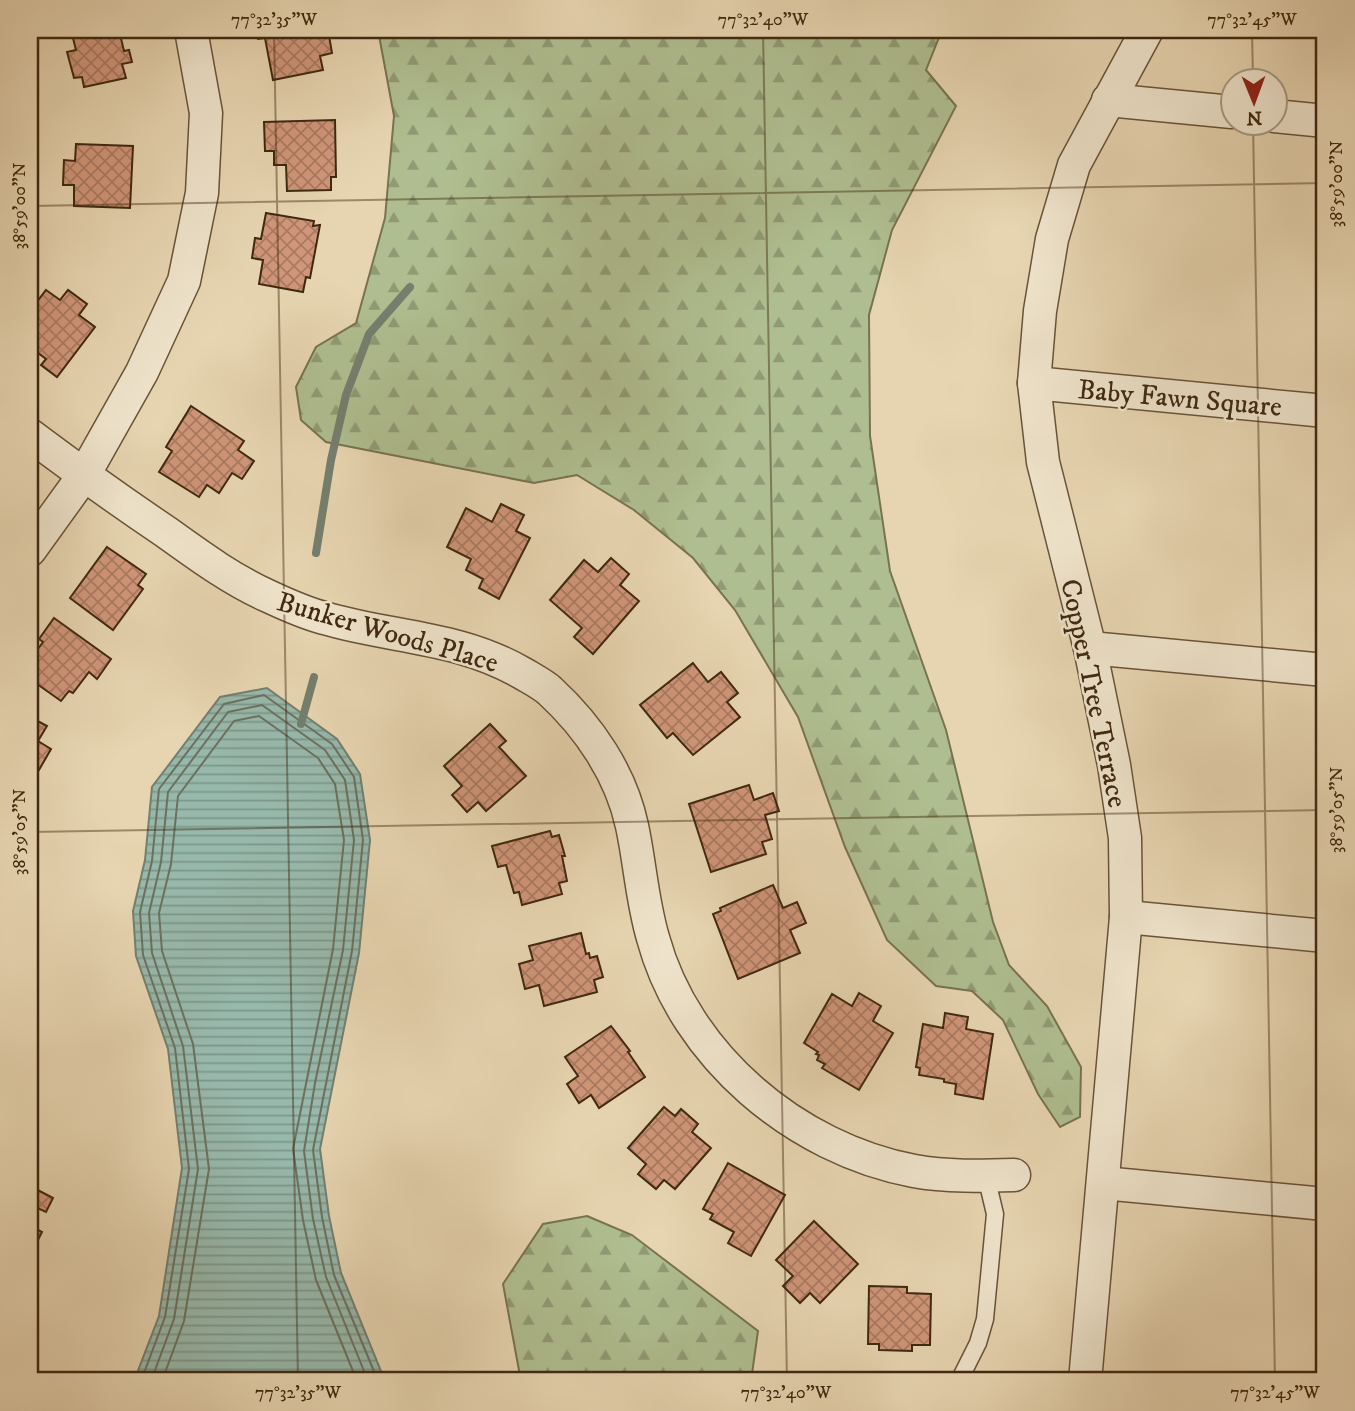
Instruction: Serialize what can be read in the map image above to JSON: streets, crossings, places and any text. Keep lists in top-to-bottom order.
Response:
{
  "streets": {
    "street": ["Baby Fawn Square", "Bunker Woods Place", "Copper Tree Terrace"]
  },
  "crossings": [
    ["Baby Fawn Square", "Copper Tree Terrace"]
  ],
  "north": "bottom",
  "coordinates": [
    "77°32'35\"W",
    "77°32'40\"W",
    "77°32'45\"W",
    "38°59'00\"N",
    "38°59'05\"N"
  ]
}
